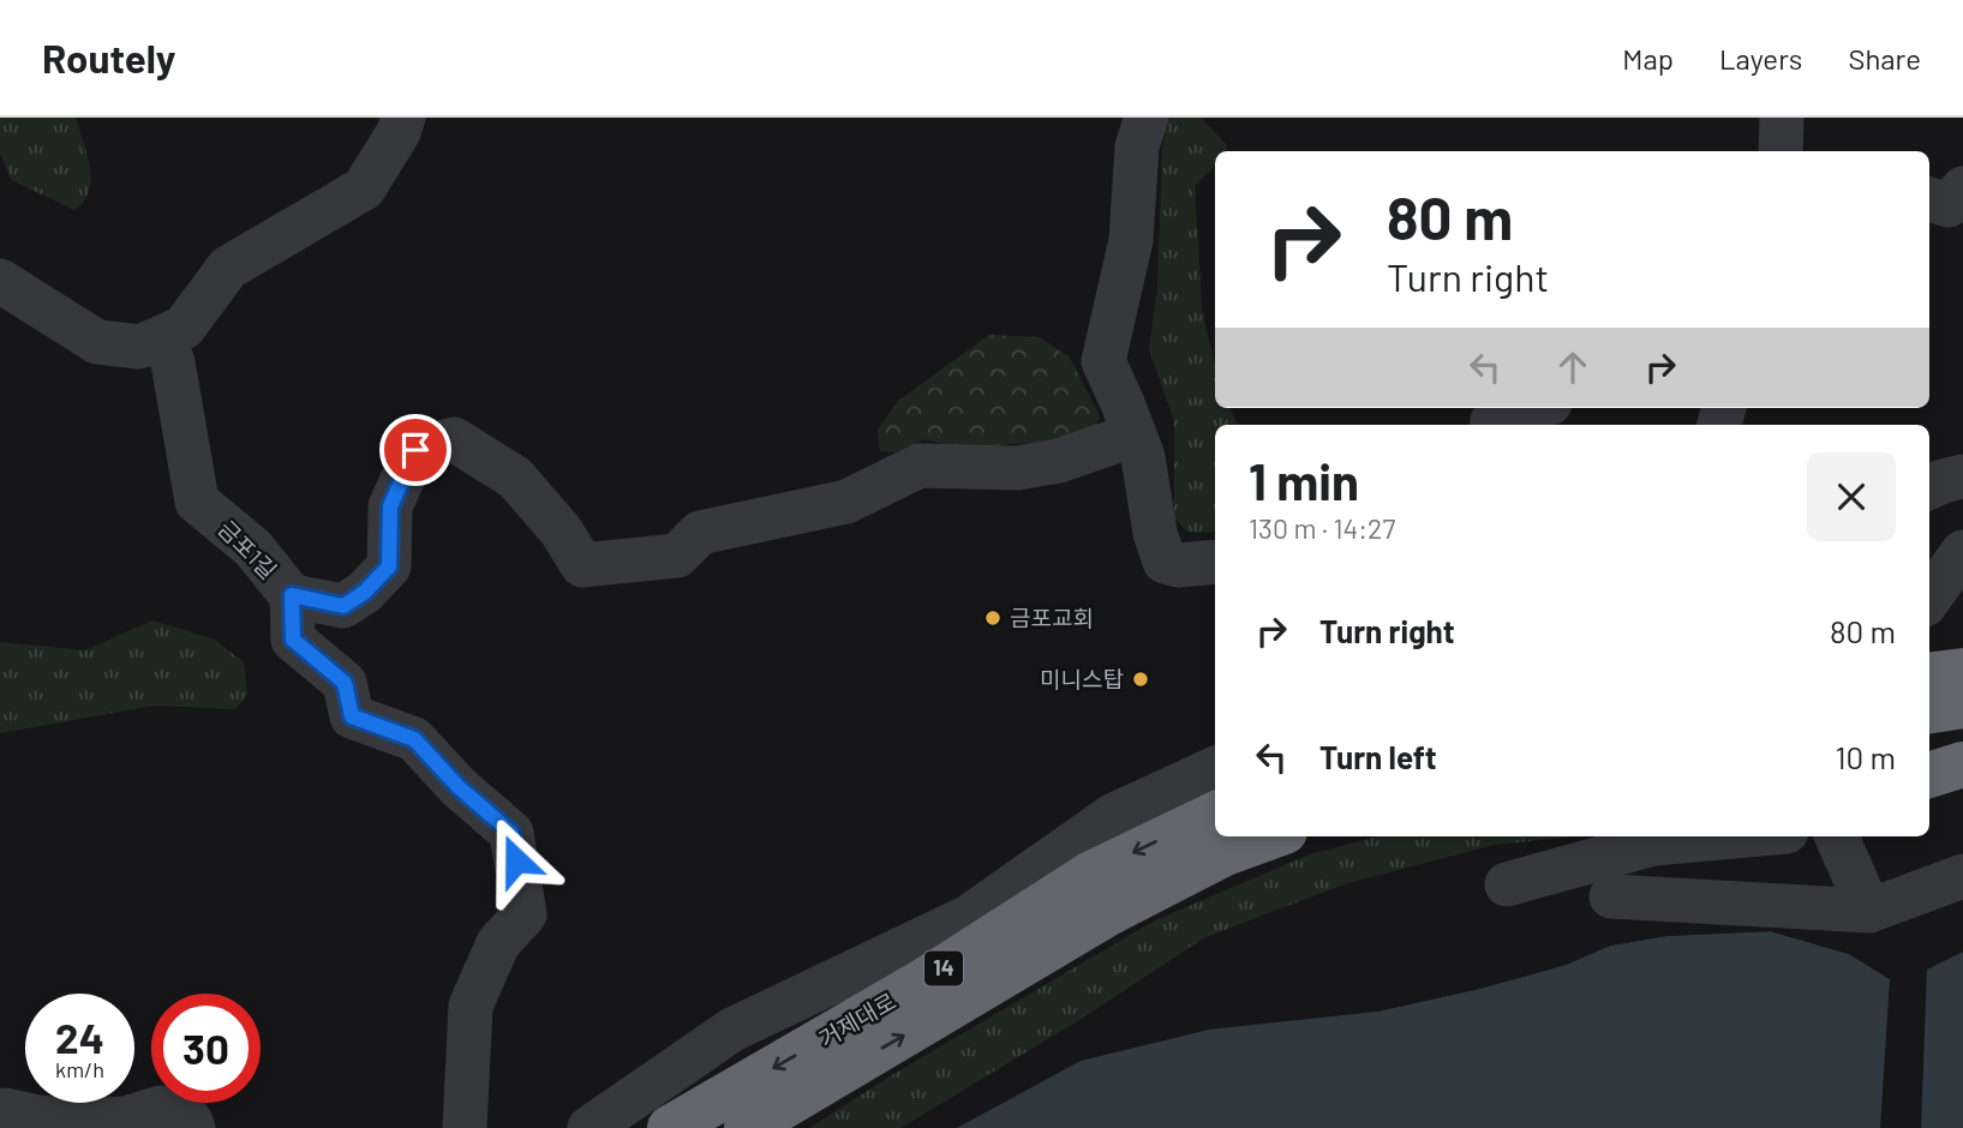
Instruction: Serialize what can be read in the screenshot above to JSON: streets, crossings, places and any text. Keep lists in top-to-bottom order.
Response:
{
  "streets": {
    "highway": ["14", "거제대로"],
    "street": ["금포1길"]
  },
  "places": ["금포교회", "미니스탑"],
  "page": {
    "header": "Routely",
    "nav": ["Map", "Layers", "Share"],
    "turn": ["80 m", "Turn right"],
    "heading": ["1 min", "130 m · 14:27"],
    "list": [
      {
        "name": "Turn right",
        "value": "80 m"
      },
      {
        "name": "Turn left",
        "value": "10 m"
      }
    ],
    "speed": "24 km/h",
    "limit": "30"
  }
}
